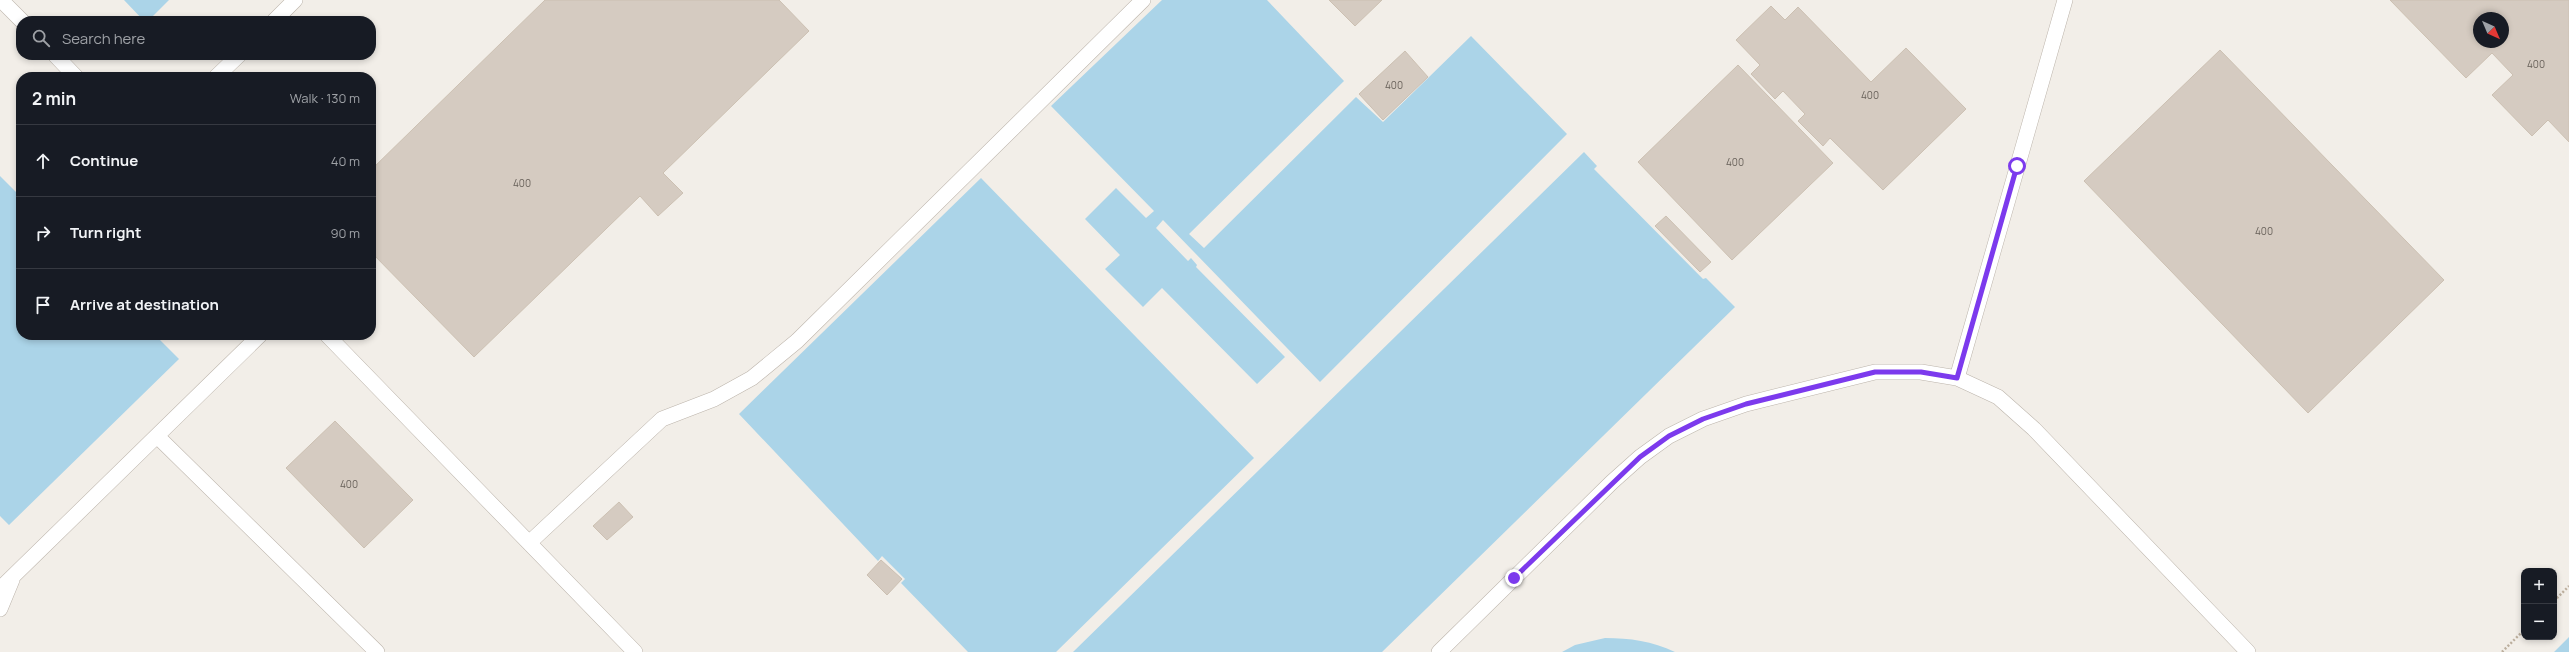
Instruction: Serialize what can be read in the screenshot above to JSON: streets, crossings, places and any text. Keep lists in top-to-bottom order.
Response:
{
  "house_numbers": [
    "400",
    "400",
    "400",
    "400",
    "400",
    "400",
    "400"
  ],
  "north": "bottom right",
  "page": {
    "search": "Search here",
    "heading": ["2 min", "Walk · 130 m"],
    "list": [
      ["Continue", "40 m"],
      ["Turn right", "90 m"],
      "Arrive at destination"
    ],
    "map_buttons": ["+", "−"]
  }
}
